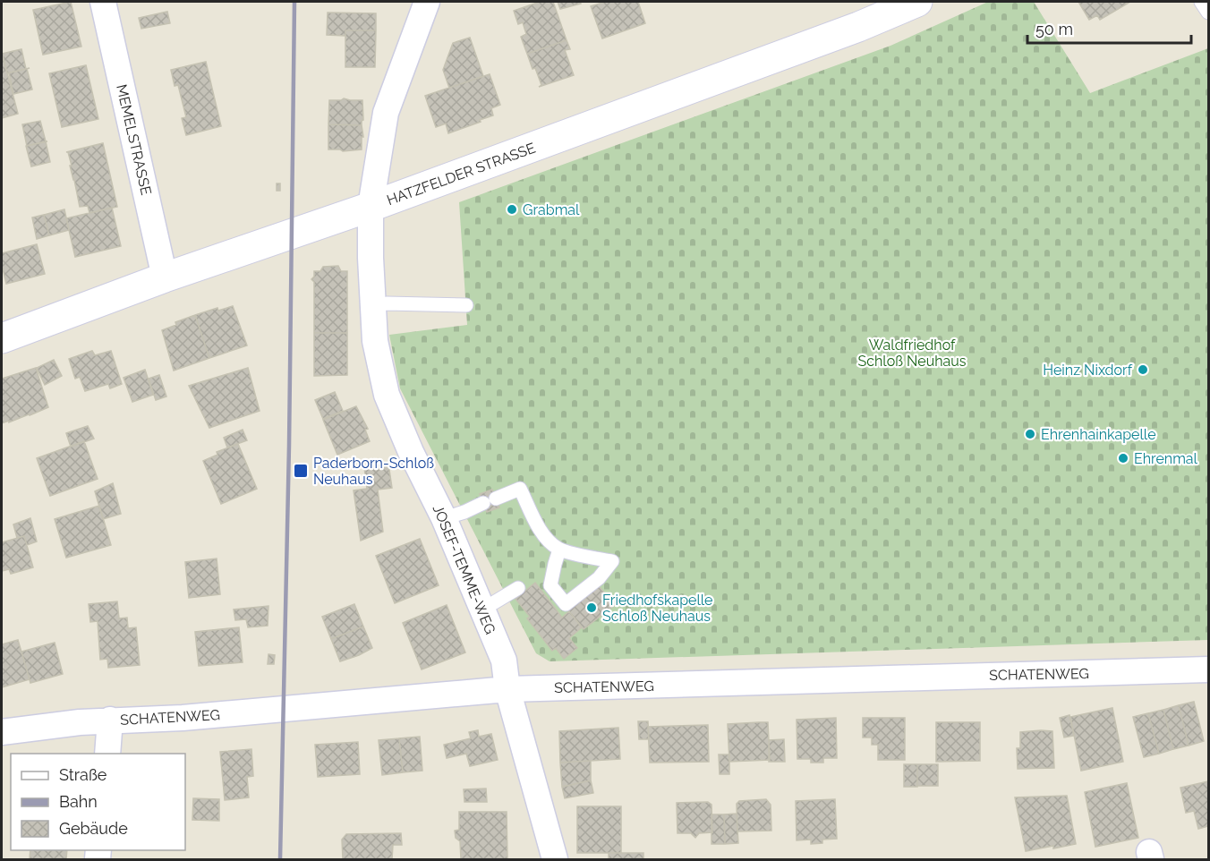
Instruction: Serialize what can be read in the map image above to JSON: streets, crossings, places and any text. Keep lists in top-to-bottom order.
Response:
{
  "streets": {
    "street": [
      "MEMELSTRASSE",
      "HATZFELDER STRASSE",
      "JOSEF-TEMME-WEG",
      "SCHATENWEG"
    ]
  },
  "crossings": [
    ["MEMELSTRASSE", "HATZFELDER STRASSE"],
    ["HATZFELDER STRASSE", "JOSEF-TEMME-WEG"],
    ["JOSEF-TEMME-WEG", "SCHATENWEG"]
  ],
  "parks": ["Waldfriedhof Schloß Neuhaus"],
  "places": {
    "other": [
      "Grabmal",
      "Heinz Nixdorf",
      "Ehrenhainkapelle",
      "Ehrenmal",
      "Friedhofskapelle Schloß Neuhaus"
    ],
    "transit": ["Paderborn-Schloß Neuhaus"]
  },
  "legend": ["Straße", "Bahn", "Gebäude"],
  "scale_bar": "50 m"
}
